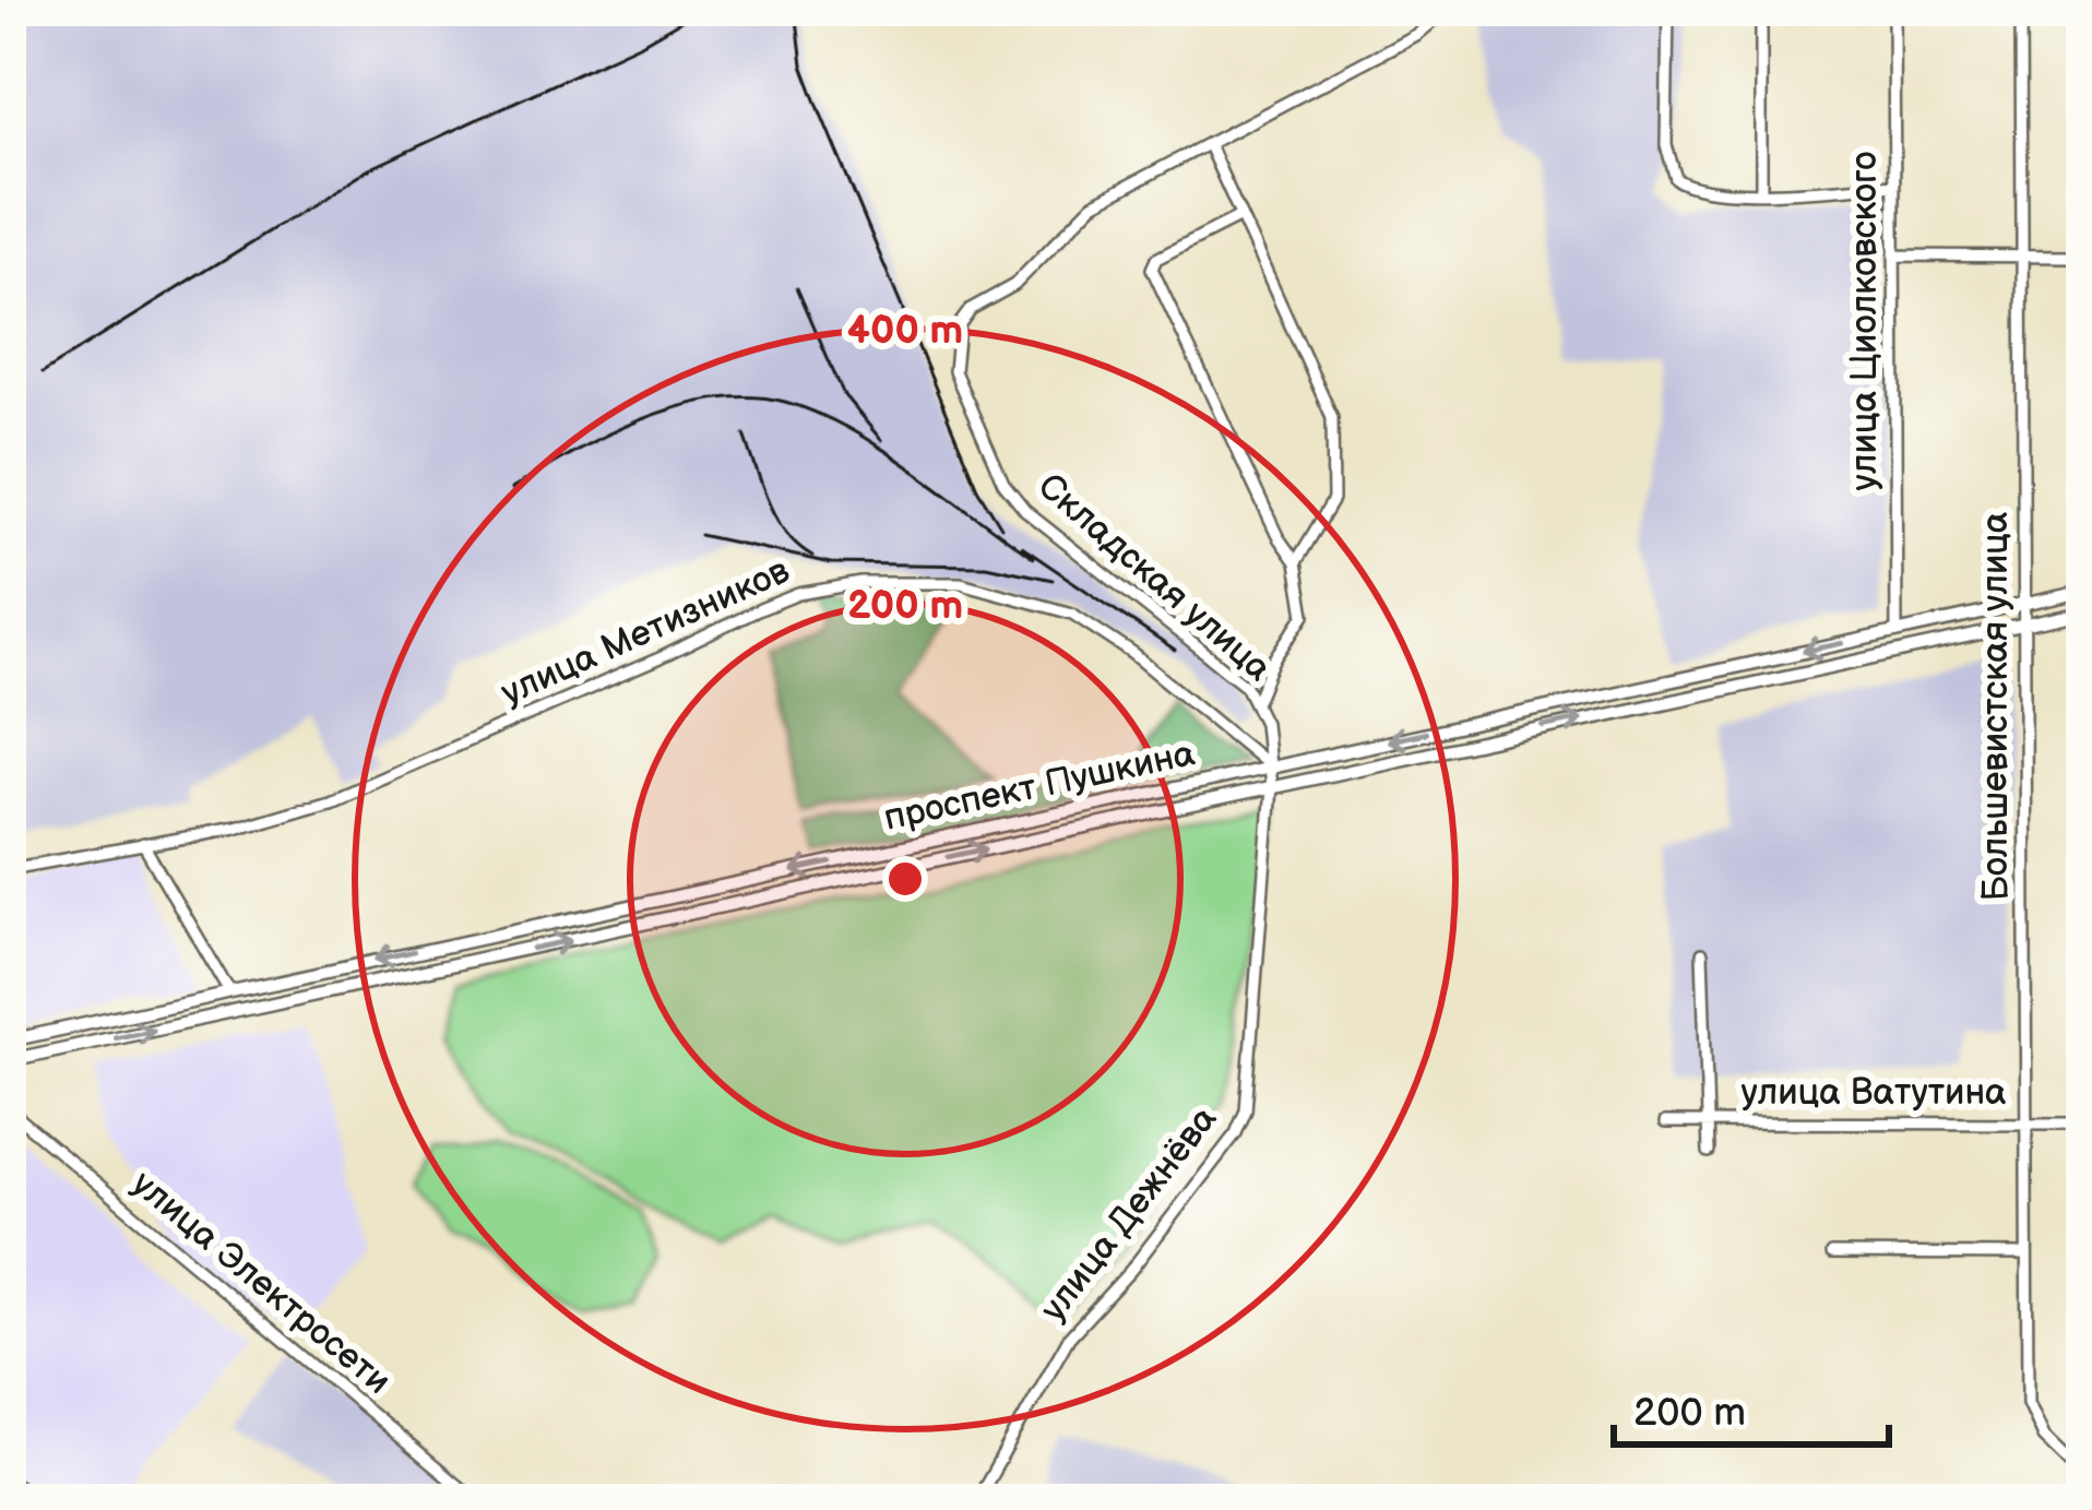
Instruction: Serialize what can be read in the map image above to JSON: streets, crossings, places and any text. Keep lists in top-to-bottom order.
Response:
{
  "streets": {
    "main road": ["проспект Пушкина"],
    "street": [
      "улица Циолковского",
      "Складская улица",
      "улица Метизников",
      "Большевистская улица",
      "улица Ватутина",
      "улица Дежнёва",
      "улица Электросети"
    ]
  },
  "crossings": [
    ["улица Циолковского", "проспект Пушкина"],
    ["Складская улица", "улица Метизников"],
    ["Складская улица", "проспект Пушкина"],
    ["Складская улица", "улица Дежнёва"],
    ["улица Метизников", "проспект Пушкина"],
    ["Большевистская улица", "проспект Пушкина"],
    ["Большевистская улица", "улица Ватутина"],
    ["проспект Пушкина", "улица Дежнёва"]
  ],
  "scale_bar": "200 m",
  "rings": ["400 m", "200 m"]
}
